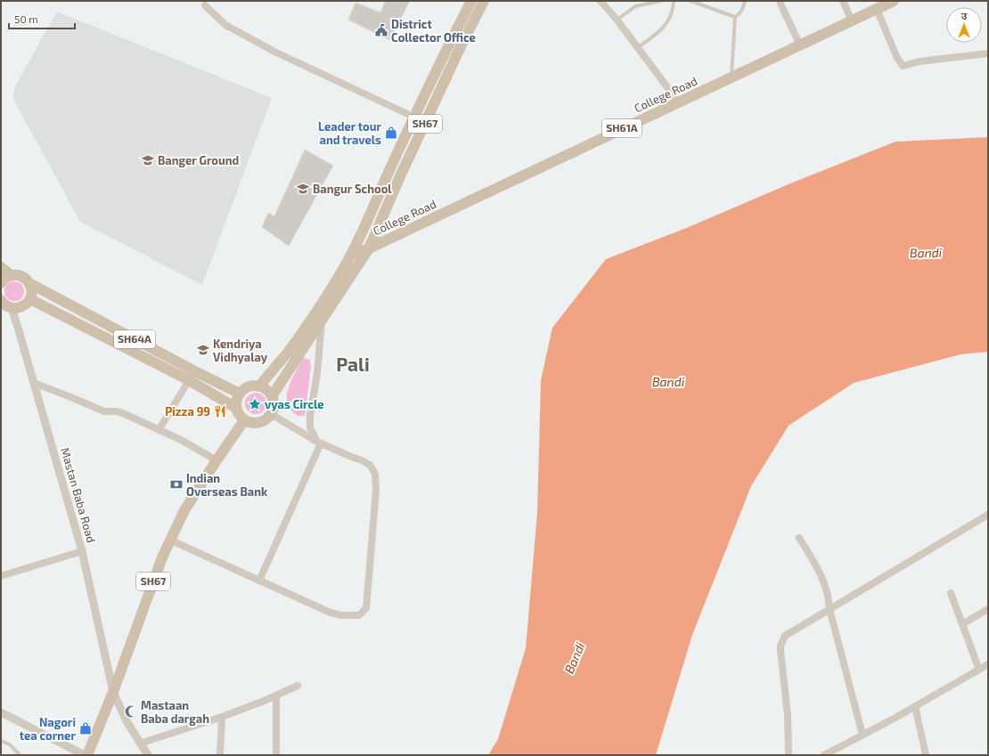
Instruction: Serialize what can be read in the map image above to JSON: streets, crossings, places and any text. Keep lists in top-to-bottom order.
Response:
{
  "streets": {
    "main road": [
      "College Road",
      "SH67",
      "SH61A",
      "SH64A"
    ],
    "street": ["Mastan Baba Road"]
  },
  "crossings": [
    ["College Road", "SH67"],
    ["SH67", "SH64A"],
    ["SH67", "Mastan Baba Road"]
  ],
  "districts": ["Pali"],
  "water": ["Bandi"],
  "places": {
    "public building": ["District Collector Office"],
    "shop": ["Leader tour and travels", "Nagori tea corner"],
    "school or university": ["Banger Ground", "Bangur School", "Kendriya Vidhyalay"],
    "place": ["vyas Circle"],
    "restaurant": ["Pizza 99"],
    "bank": ["Indian Overseas Bank"],
    "mosque": ["Mastaan Baba dargah"]
  },
  "scale_bar": "50 m",
  "north": "top"
}
